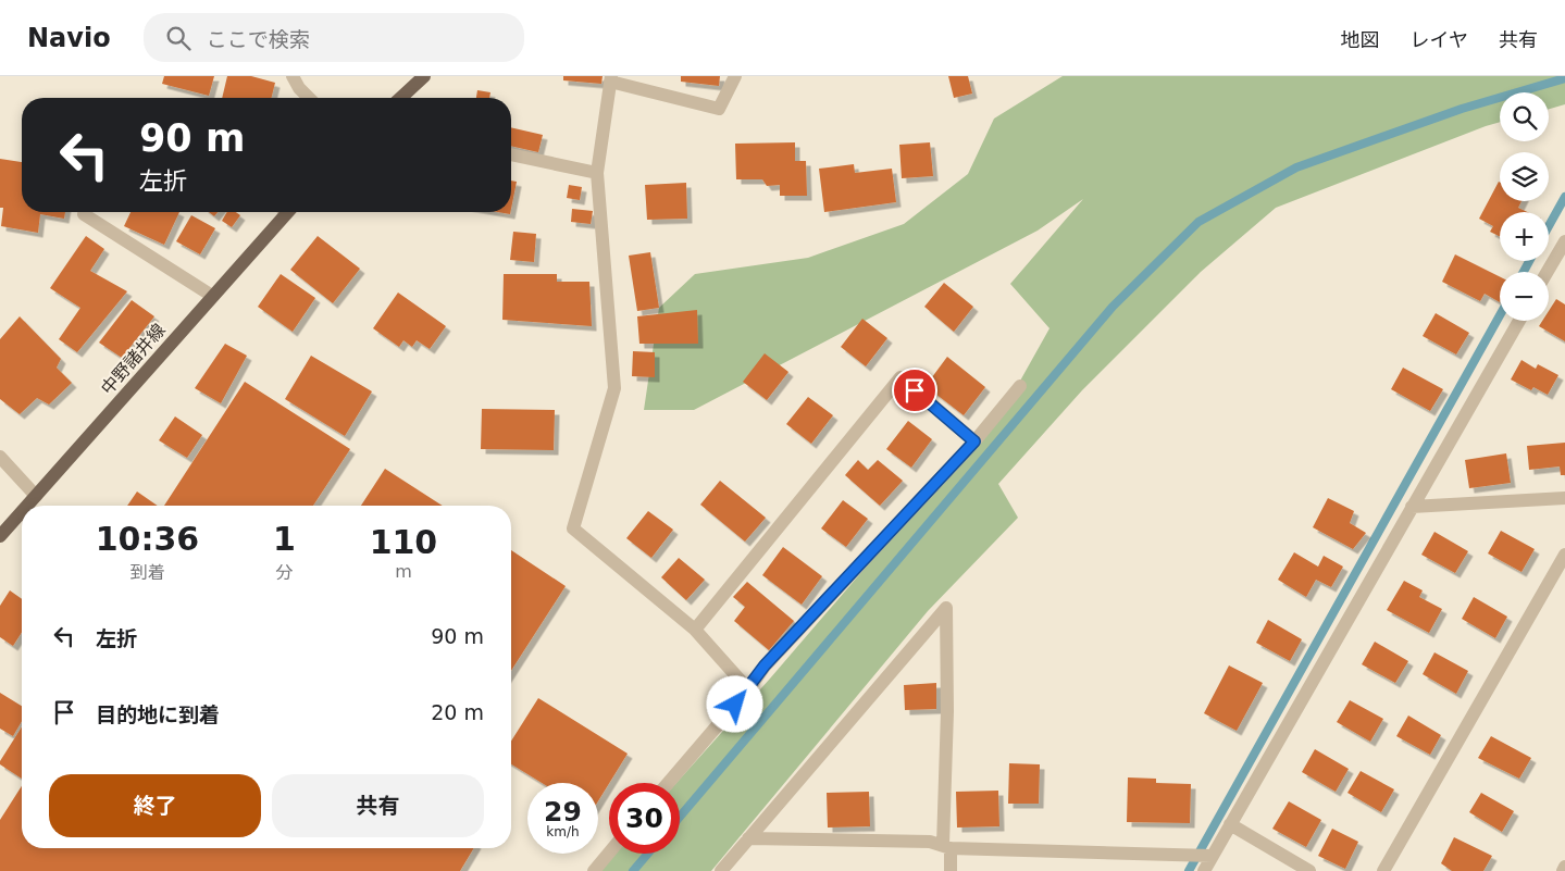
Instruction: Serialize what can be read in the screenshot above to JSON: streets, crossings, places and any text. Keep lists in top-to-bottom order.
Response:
{
  "streets": {
    "main road": ["中野諸井線"]
  },
  "page": {
    "header": "Navio",
    "search": "ここで検索",
    "nav": ["地図", "レイヤ", "共有"],
    "map_buttons": ["+", "−"],
    "turn": ["90 m", "左折"],
    "eta": [
      "10:36",
      "到着",
      "1",
      "分",
      "110",
      "m"
    ],
    "list": [
      {
        "name": "左折",
        "value": "90 m"
      },
      {
        "name": "目的地に到着",
        "value": "20 m"
      }
    ],
    "buttons": ["終了", "共有"],
    "speed": "29 km/h",
    "limit": "30"
  }
}
